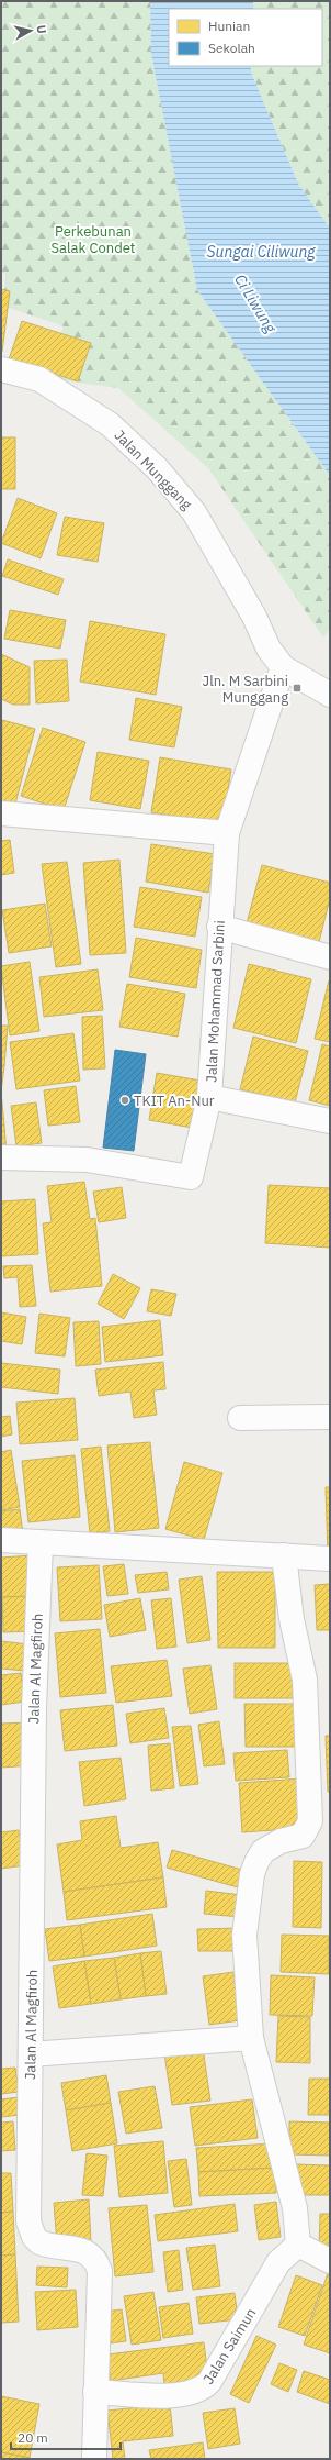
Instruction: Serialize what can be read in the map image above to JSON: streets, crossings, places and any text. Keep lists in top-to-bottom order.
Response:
{
  "streets": {
    "street": [
      "Jalan Munggang",
      "Jalan Mohammad Sarbini",
      "Jalan Al Magfiroh",
      "Jalan Saimun"
    ]
  },
  "crossings": [
    ["Jalan Munggang", "Jalan Mohammad Sarbini"],
    ["Jalan Al Magfiroh", "Jalan Saimun"]
  ],
  "water": ["Sungai Ciliwung", "Ci Liwung"],
  "parks": ["Perkebunan Salak Condet"],
  "places": {
    "transit": ["Jln. M Sarbini Munggang"],
    "other": ["TKIT An-Nur"]
  },
  "legend": ["Hunian", "Sekolah"],
  "scale_bar": "20 m",
  "north": "right"
}
